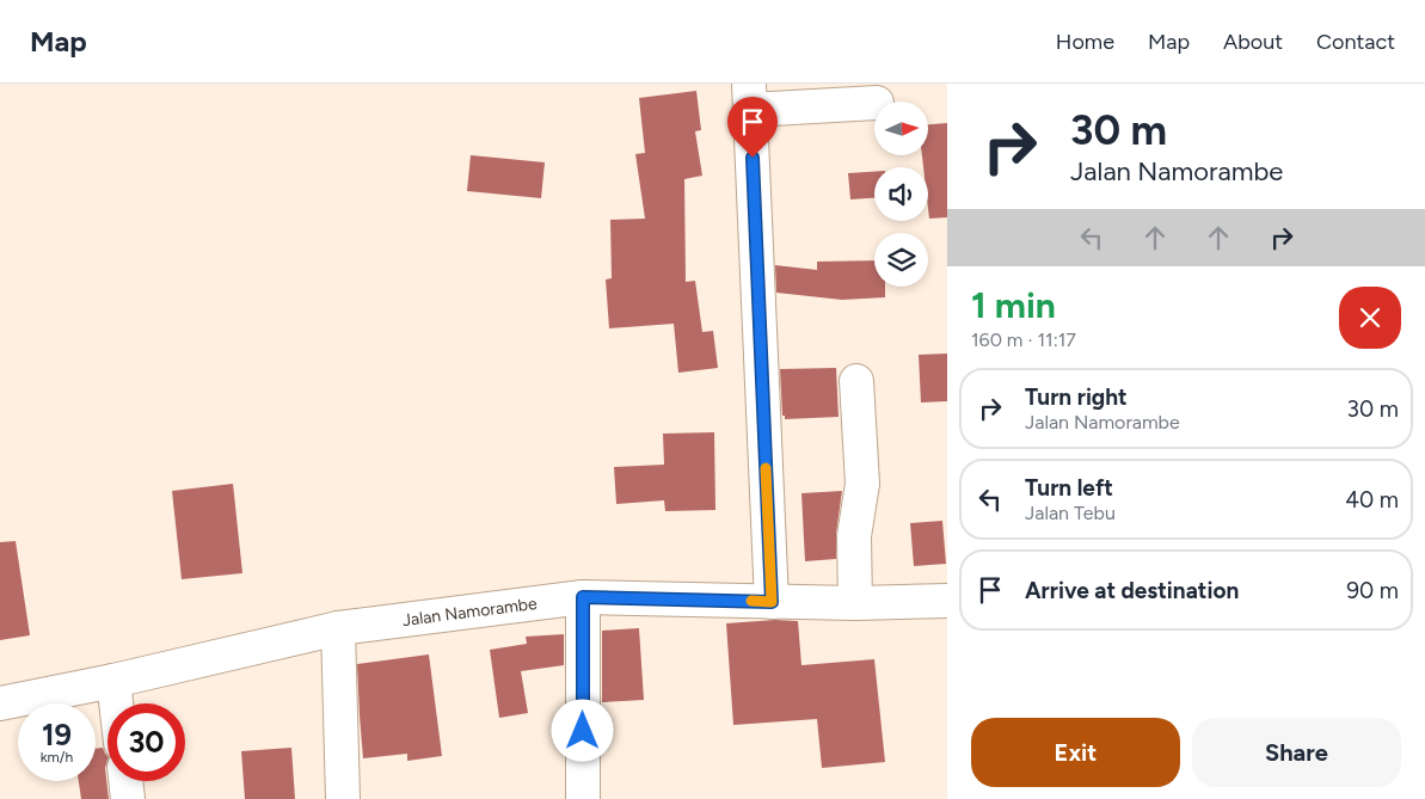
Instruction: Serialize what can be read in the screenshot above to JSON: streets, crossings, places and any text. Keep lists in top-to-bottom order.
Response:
{
  "streets": {
    "street": ["Jalan Namorambe"]
  },
  "north": "right",
  "page": {
    "header": "Map",
    "nav": [
      "Home",
      "Map",
      "About",
      "Contact"
    ],
    "turn": ["30 m", "Jalan Namorambe"],
    "heading": ["1 min", "160 m · 11:17"],
    "list": [
      {
        "name": "Turn right",
        "note": "Jalan Namorambe",
        "value": "30 m"
      },
      {
        "name": "Turn left",
        "note": "Jalan Tebu",
        "value": "40 m"
      },
      {
        "name": "Arrive at destination",
        "value": "90 m"
      }
    ],
    "speed": "19 km/h",
    "limit": "30",
    "buttons": ["Exit", "Share"]
  }
}
